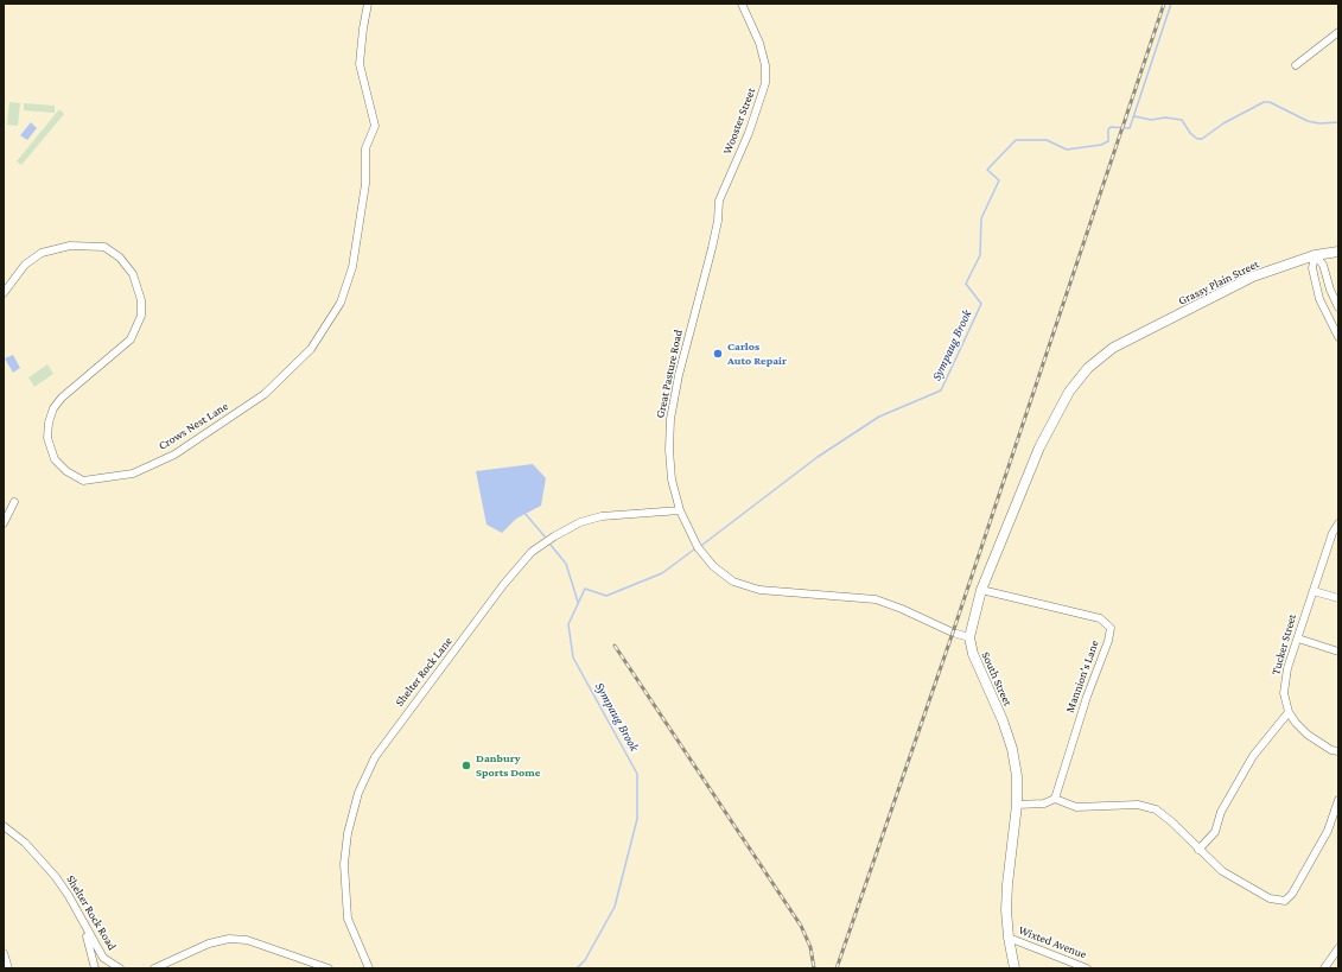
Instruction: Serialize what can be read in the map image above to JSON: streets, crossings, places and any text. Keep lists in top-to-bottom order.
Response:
{
  "streets": {
    "main road": ["Grassy Plain Street", "South Street"],
    "street": [
      "Wooster Street",
      "Great Pasture Road",
      "Crows Nest Lane",
      "Tucker Street",
      "Shelter Rock Lane",
      "Mannion's Lane",
      "Shelter Rock Road",
      "Wixted Avenue"
    ]
  },
  "crossings": [
    ["Wooster Street", "Great Pasture Road"],
    ["Grassy Plain Street", "Mannion's Lane"],
    ["Great Pasture Road", "Shelter Rock Lane"],
    ["Great Pasture Road", "South Street"],
    ["South Street", "Wixted Avenue"]
  ],
  "water": ["Sympaug Brook"],
  "places": ["Carlos Auto Repair", "Danbury Sports Dome"]
}
